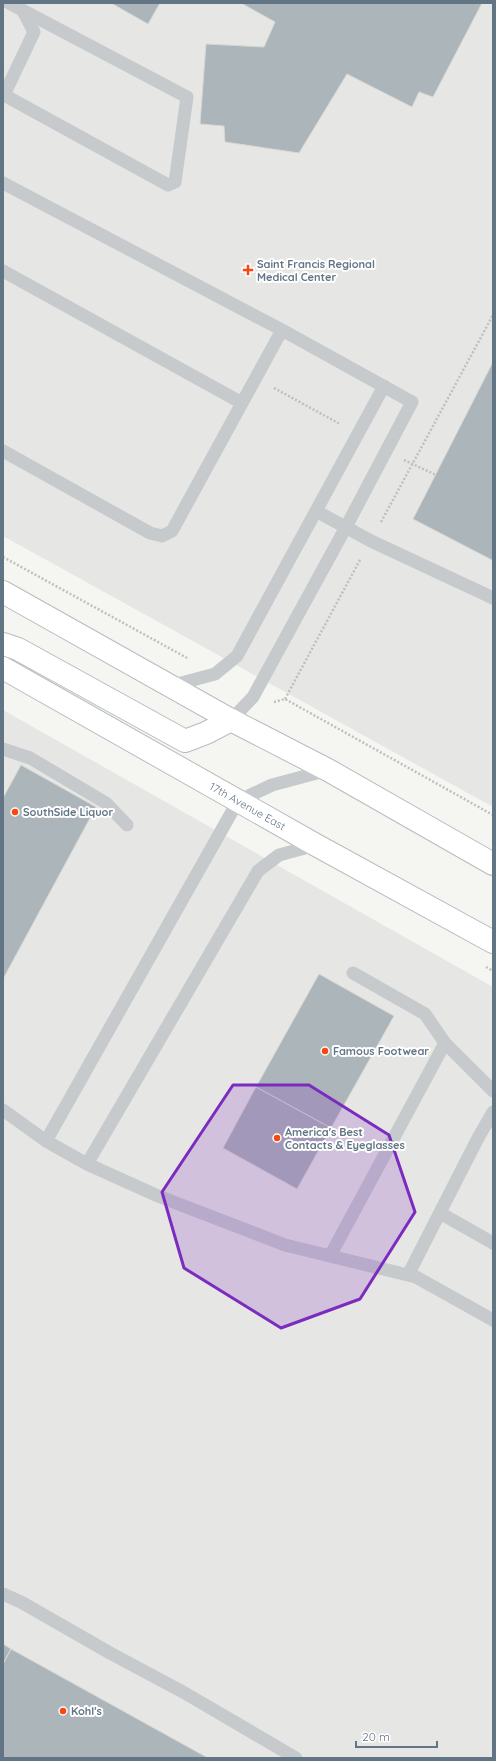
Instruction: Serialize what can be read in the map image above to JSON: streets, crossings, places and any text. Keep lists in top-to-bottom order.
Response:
{
  "streets": {
    "street": ["17th Avenue East"]
  },
  "places": {
    "health": ["Saint Francis Regional Medical Center"],
    "other": [
      "SouthSide Liquor",
      "Famous Footwear",
      "America's Best Contacts & Eyeglasses",
      "Kohl's"
    ]
  },
  "scale_bar": "20 m"
}
